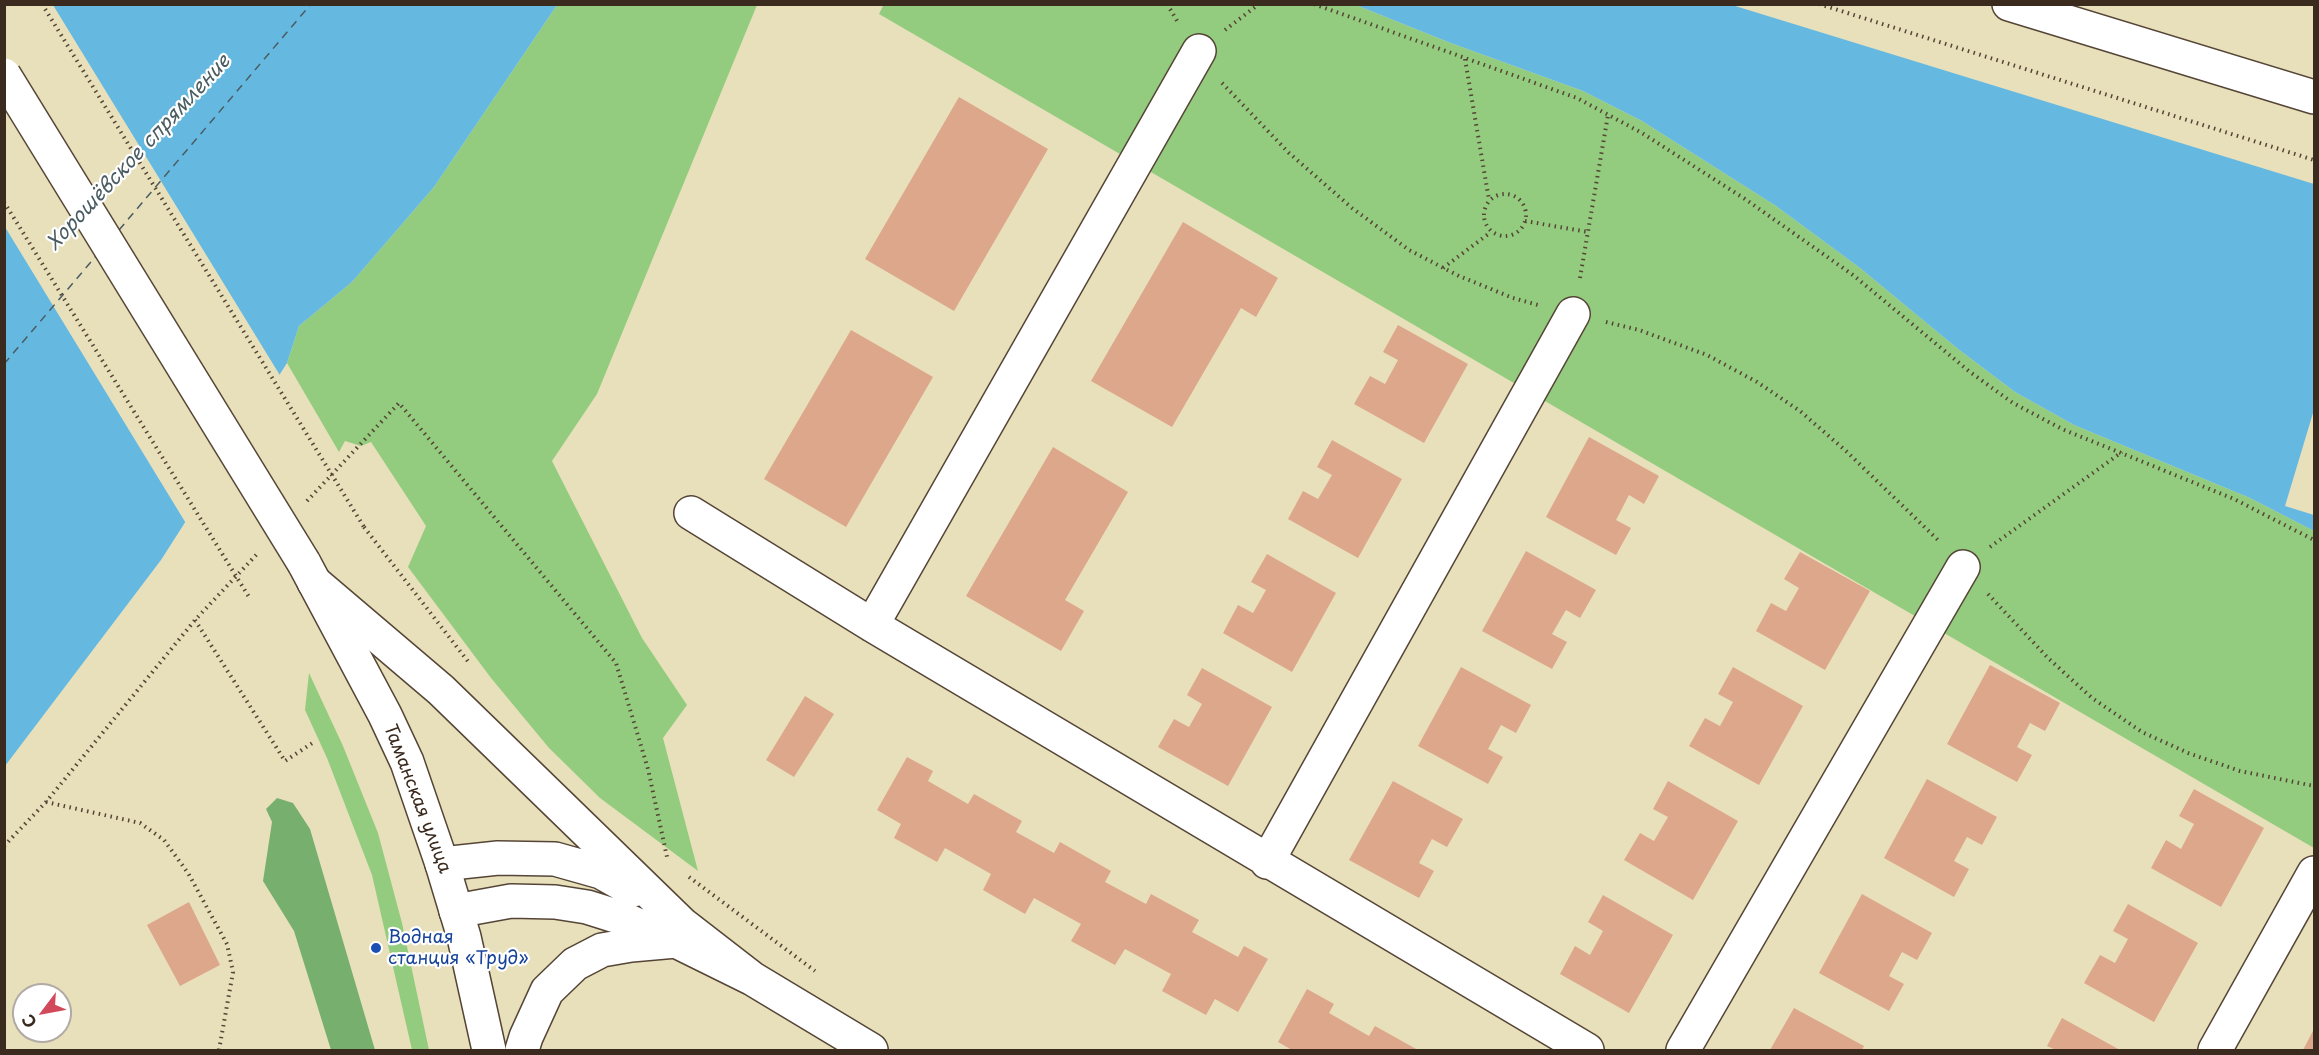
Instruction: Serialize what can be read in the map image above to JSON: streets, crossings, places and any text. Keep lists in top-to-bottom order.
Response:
{
  "streets": {
    "street": ["Таманская улица"]
  },
  "water": ["Хорошёвское спрямление"],
  "places": ["Водная станция «Труд»"],
  "north": "bottom left"
}
